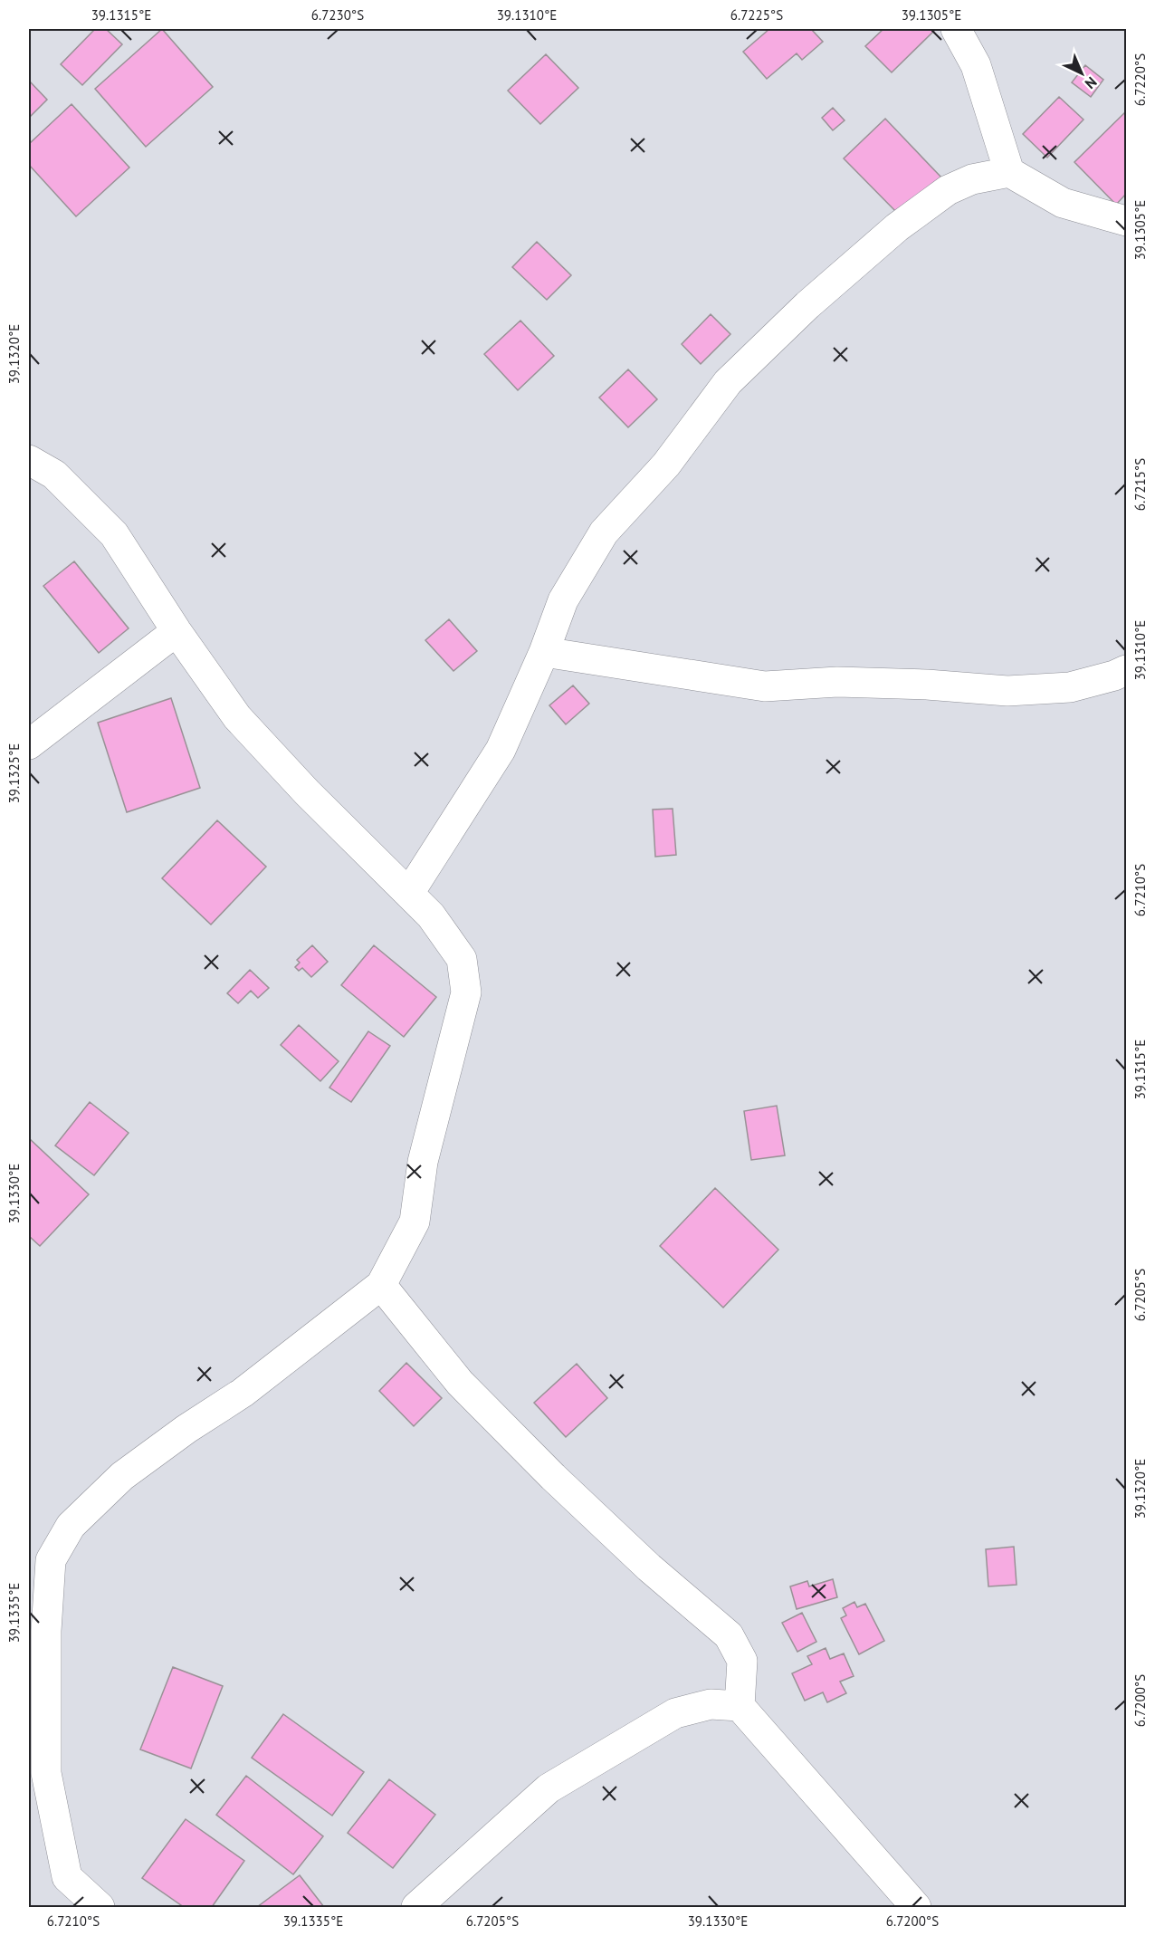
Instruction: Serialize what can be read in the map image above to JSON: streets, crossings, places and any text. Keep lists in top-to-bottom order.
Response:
{
  "north": "bottom right",
  "coordinates": [
    "39.1315°E",
    "6.7230°S",
    "39.1310°E",
    "6.7225°S",
    "39.1305°E",
    "6.7220°S",
    "39.1320°E",
    "6.7215°S",
    "39.1325°E",
    "6.7210°S",
    "39.1330°E",
    "6.7205°S",
    "39.1335°E",
    "6.7200°S"
  ]
}
